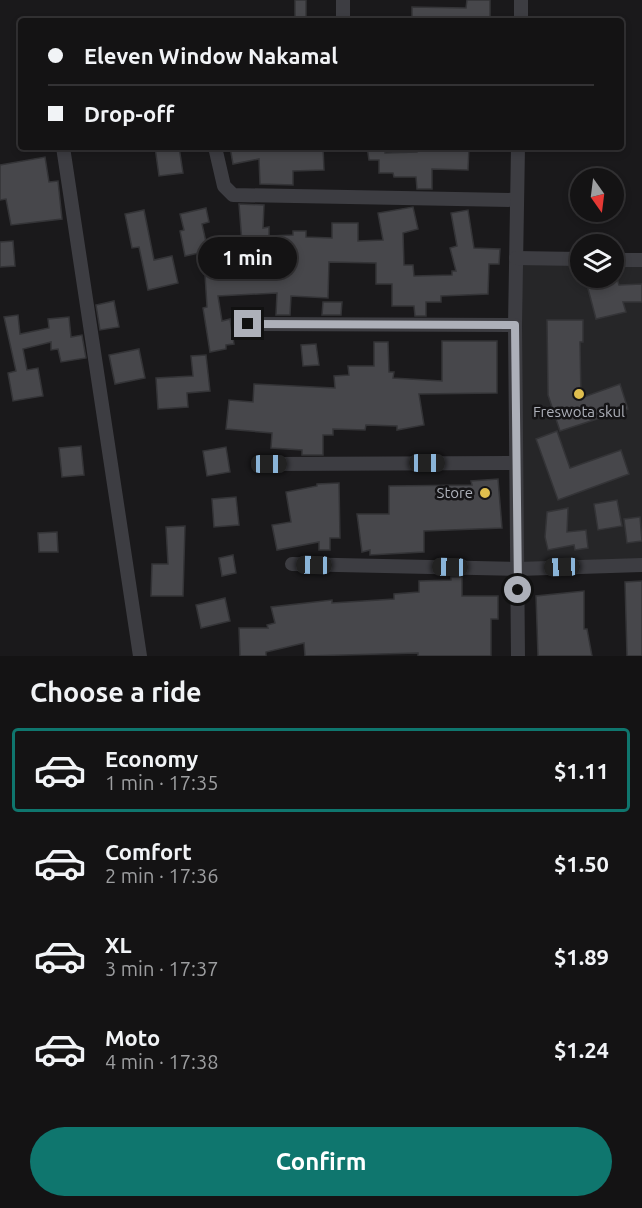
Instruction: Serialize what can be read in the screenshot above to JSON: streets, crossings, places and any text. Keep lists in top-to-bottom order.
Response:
{
  "places": ["Freswota skul", "Store"],
  "north": "bottom",
  "page": {
    "banner": ["Eleven Window Nakamal", "Drop-off"],
    "bubble": "1 min",
    "heading": "Choose a ride",
    "list": [
      {
        "name": "Economy",
        "note": "1 min · 17:35",
        "value": "$1.11"
      },
      {
        "name": "Comfort",
        "note": "2 min · 17:36",
        "value": "$1.50"
      },
      {
        "name": "XL",
        "note": "3 min · 17:37",
        "value": "$1.89"
      },
      {
        "name": "Moto",
        "note": "4 min · 17:38",
        "value": "$1.24"
      }
    ],
    "buttons": "Confirm"
  }
}
